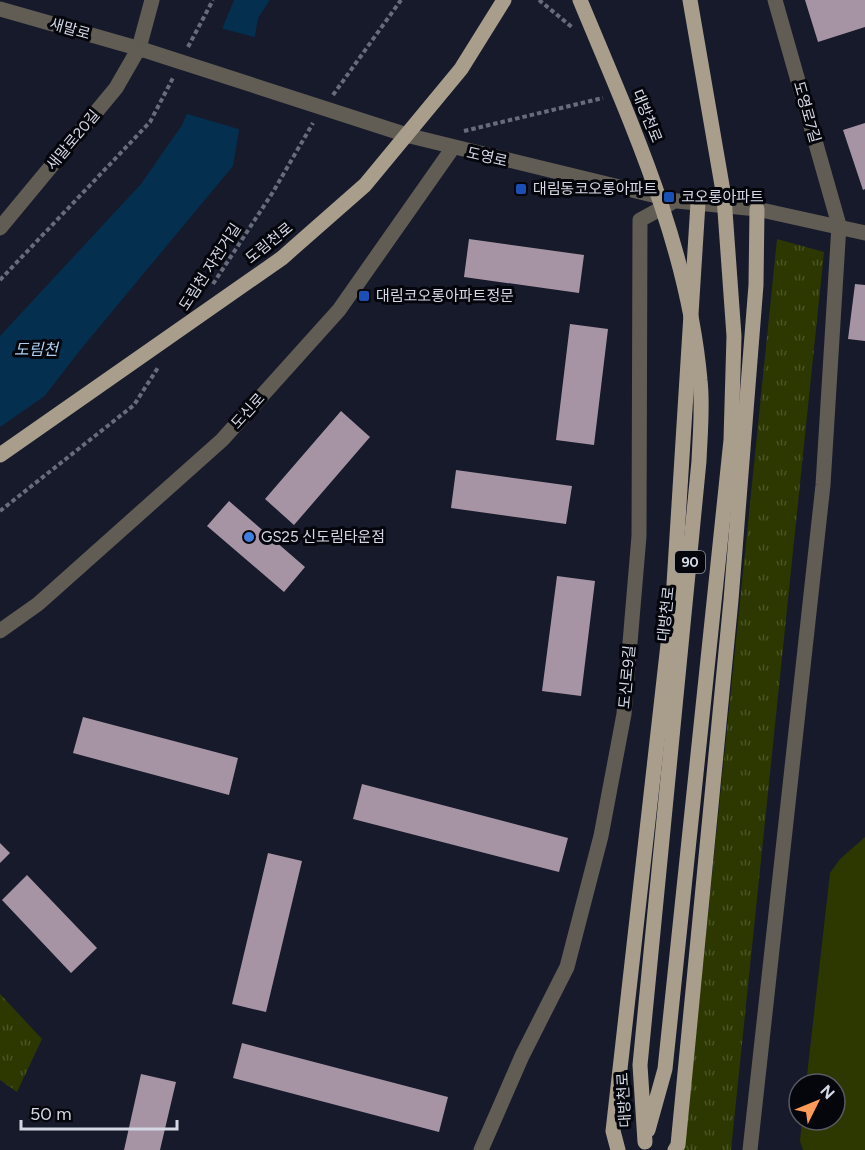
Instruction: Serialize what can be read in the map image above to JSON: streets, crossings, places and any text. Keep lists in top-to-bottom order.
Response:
{
  "streets": {
    "main road": ["대방천로", "도림천로", "90"],
    "street": [
      "새말로",
      "도영로7길",
      "새말로20길",
      "도영로",
      "도신로",
      "도신로9길"
    ],
    "path": ["도림천 자전거길"]
  },
  "crossings": [
    ["새말로", "새말로20길"],
    ["새말로", "도영로"],
    ["도영로7길", "도영로"],
    ["새말로20길", "도영로"],
    ["도영로", "도신로"],
    ["도영로", "도신로9길"]
  ],
  "water": ["도림천"],
  "places": {
    "transit": ["대림동코오롱아파트", "코오롱아파트", "대림코오롱아파트정문"],
    "other": ["GS25 신도림타운점"]
  },
  "scale_bar": "50 m",
  "north": "top right"
}
